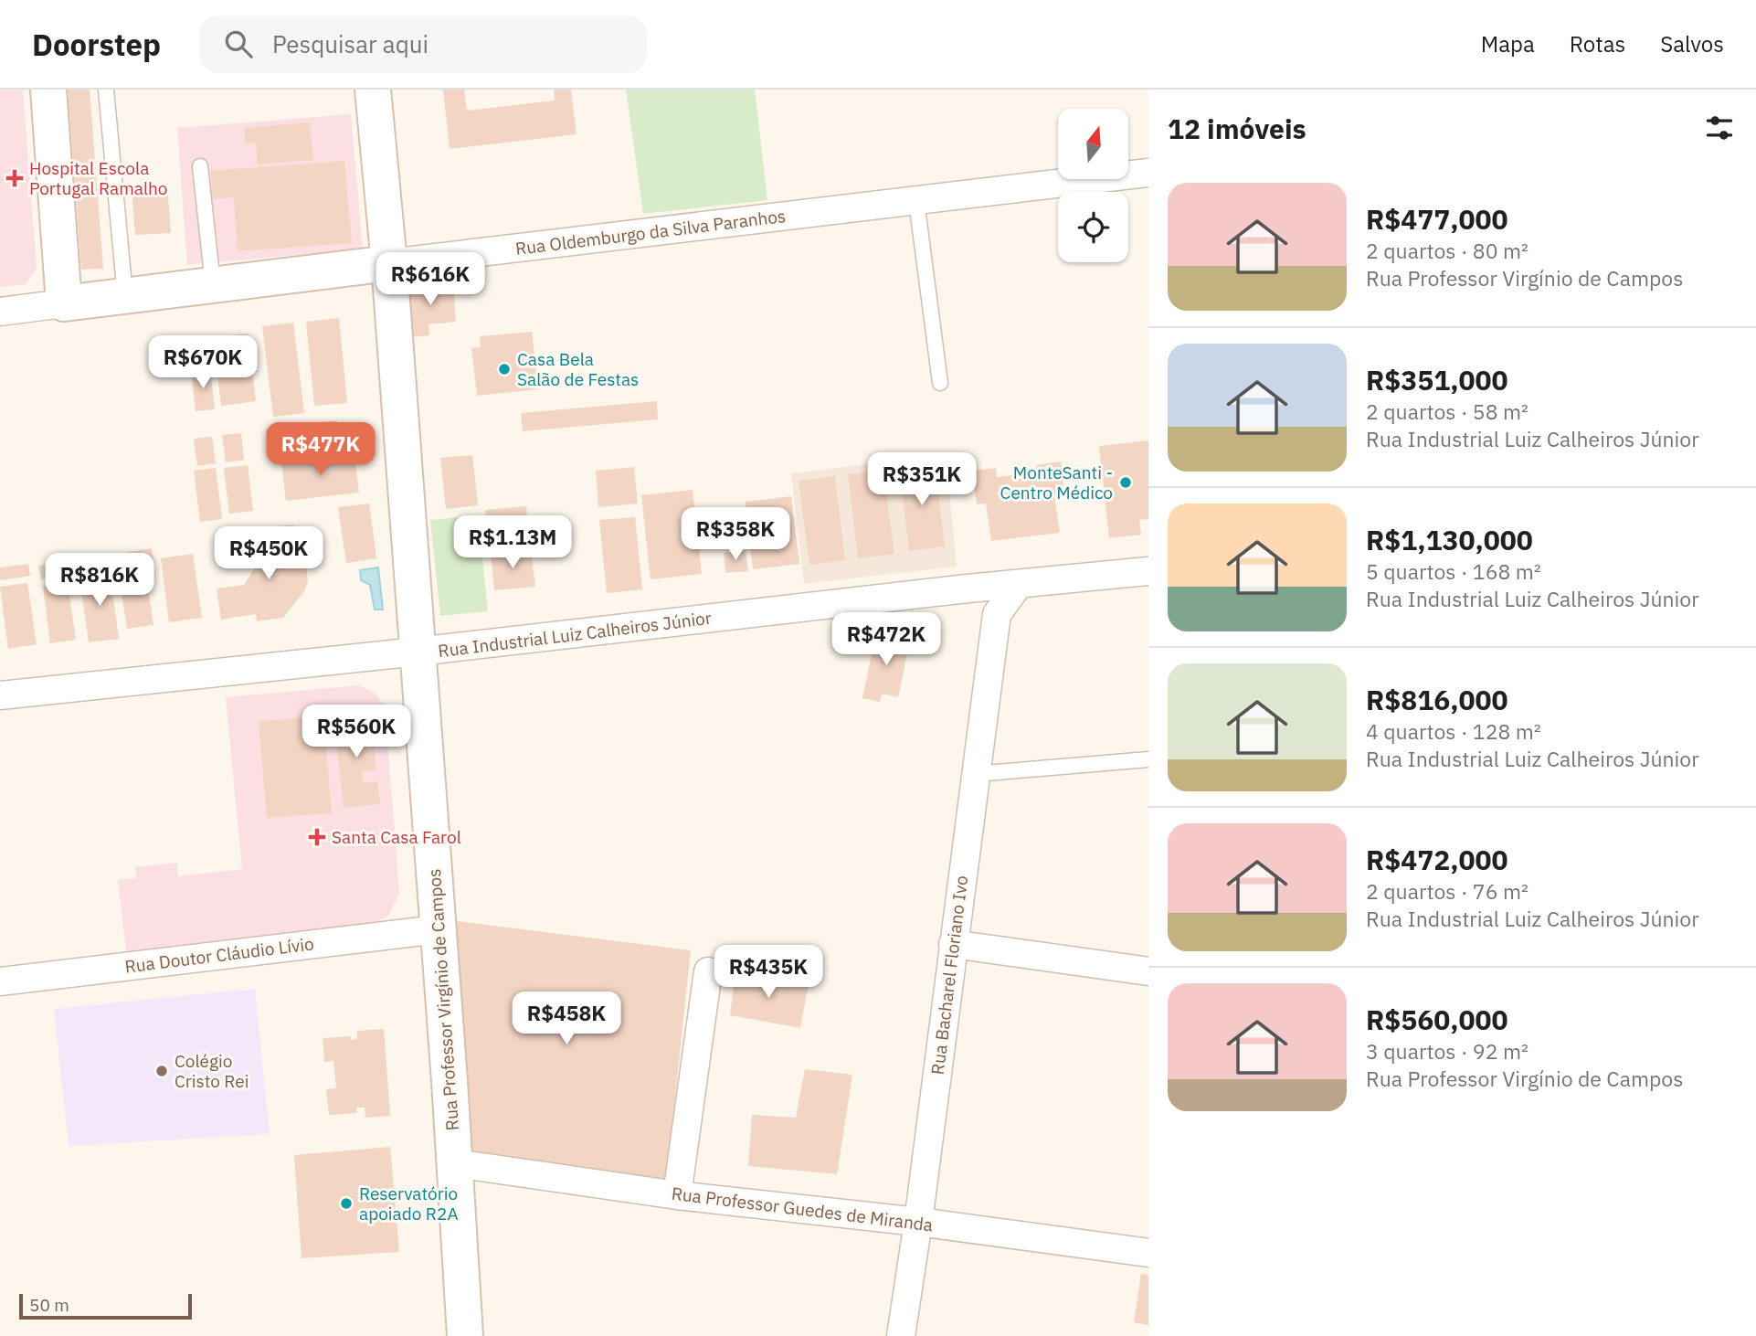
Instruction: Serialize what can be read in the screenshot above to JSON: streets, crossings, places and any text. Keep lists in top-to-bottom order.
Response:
{
  "streets": {
    "street": [
      "Rua Oldemburgo da Silva Paranhos",
      "Rua Industrial Luiz Calheiros Júnior",
      "Rua Doutor Cláudio Lívio",
      "Rua Bacharel Floriano Ivo",
      "Rua Professor Virgínio de Campos",
      "Rua Professor Guedes de Miranda"
    ]
  },
  "crossings": [
    ["Rua Oldemburgo da Silva Paranhos", "Rua Professor Virgínio de Campos"],
    ["Rua Industrial Luiz Calheiros Júnior", "Rua Bacharel Floriano Ivo"],
    ["Rua Industrial Luiz Calheiros Júnior", "Rua Professor Virgínio de Campos"],
    ["Rua Doutor Cláudio Lívio", "Rua Professor Virgínio de Campos"],
    ["Rua Bacharel Floriano Ivo", "Rua Professor Guedes de Miranda"],
    ["Rua Professor Virgínio de Campos", "Rua Professor Guedes de Miranda"]
  ],
  "places": {
    "health": ["Hospital Escola Portugal Ramalho", "Santa Casa Farol"],
    "other": [
      "Casa Bela Salão de Festas",
      "MonteSanti - Centro Médico",
      "Colégio Cristo Rei",
      "Reservatório apoiado R2A"
    ]
  },
  "scale_bar": "50 m",
  "north": "top",
  "page": {
    "header": "Doorstep",
    "search": "Pesquisar aqui",
    "nav": ["Mapa", "Rotas", "Salvos"],
    "heading": "12 imóveis",
    "list": [
      {
        "name": "R$477,000",
        "note": "2 quartos · 80 m² · Rua Professor Virgínio de Campos"
      },
      {
        "name": "R$351,000",
        "note": "2 quartos · 58 m² · Rua Industrial Luiz Calheiros Júnior"
      },
      {
        "name": "R$1,130,000",
        "note": "5 quartos · 168 m² · Rua Industrial Luiz Calheiros Júnior"
      },
      {
        "name": "R$816,000",
        "note": "4 quartos · 128 m² · Rua Industrial Luiz Calheiros Júnior"
      },
      {
        "name": "R$472,000",
        "note": "2 quartos · 76 m² · Rua Industrial Luiz Calheiros Júnior"
      },
      {
        "name": "R$560,000",
        "note": "3 quartos · 92 m² · Rua Professor Virgínio de Campos"
      }
    ],
    "price": [
      "R$616K",
      "R$670K",
      "R$477K",
      "R$351K",
      "R$358K",
      "R$1.13M",
      "R$450K",
      "R$816K",
      "R$472K",
      "R$560K",
      "R$435K",
      "R$458K"
    ],
    "scale": "50 m"
  }
}
